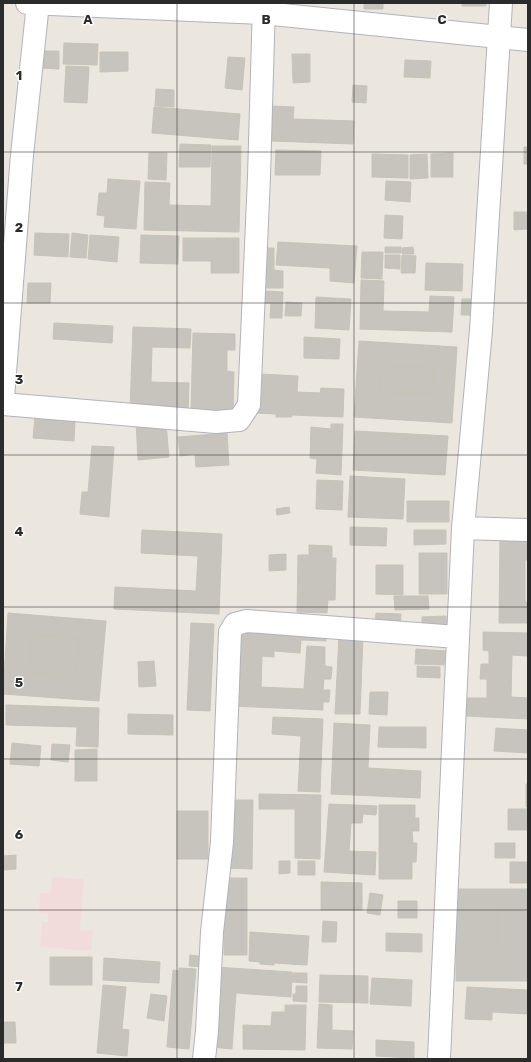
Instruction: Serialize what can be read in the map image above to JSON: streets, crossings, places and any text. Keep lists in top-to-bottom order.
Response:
{
  "grid": {
    "columns": ["A", "B", "C"],
    "rows": [
      "1",
      "2",
      "3",
      "4",
      "5",
      "6",
      "7"
    ]
  }
}
